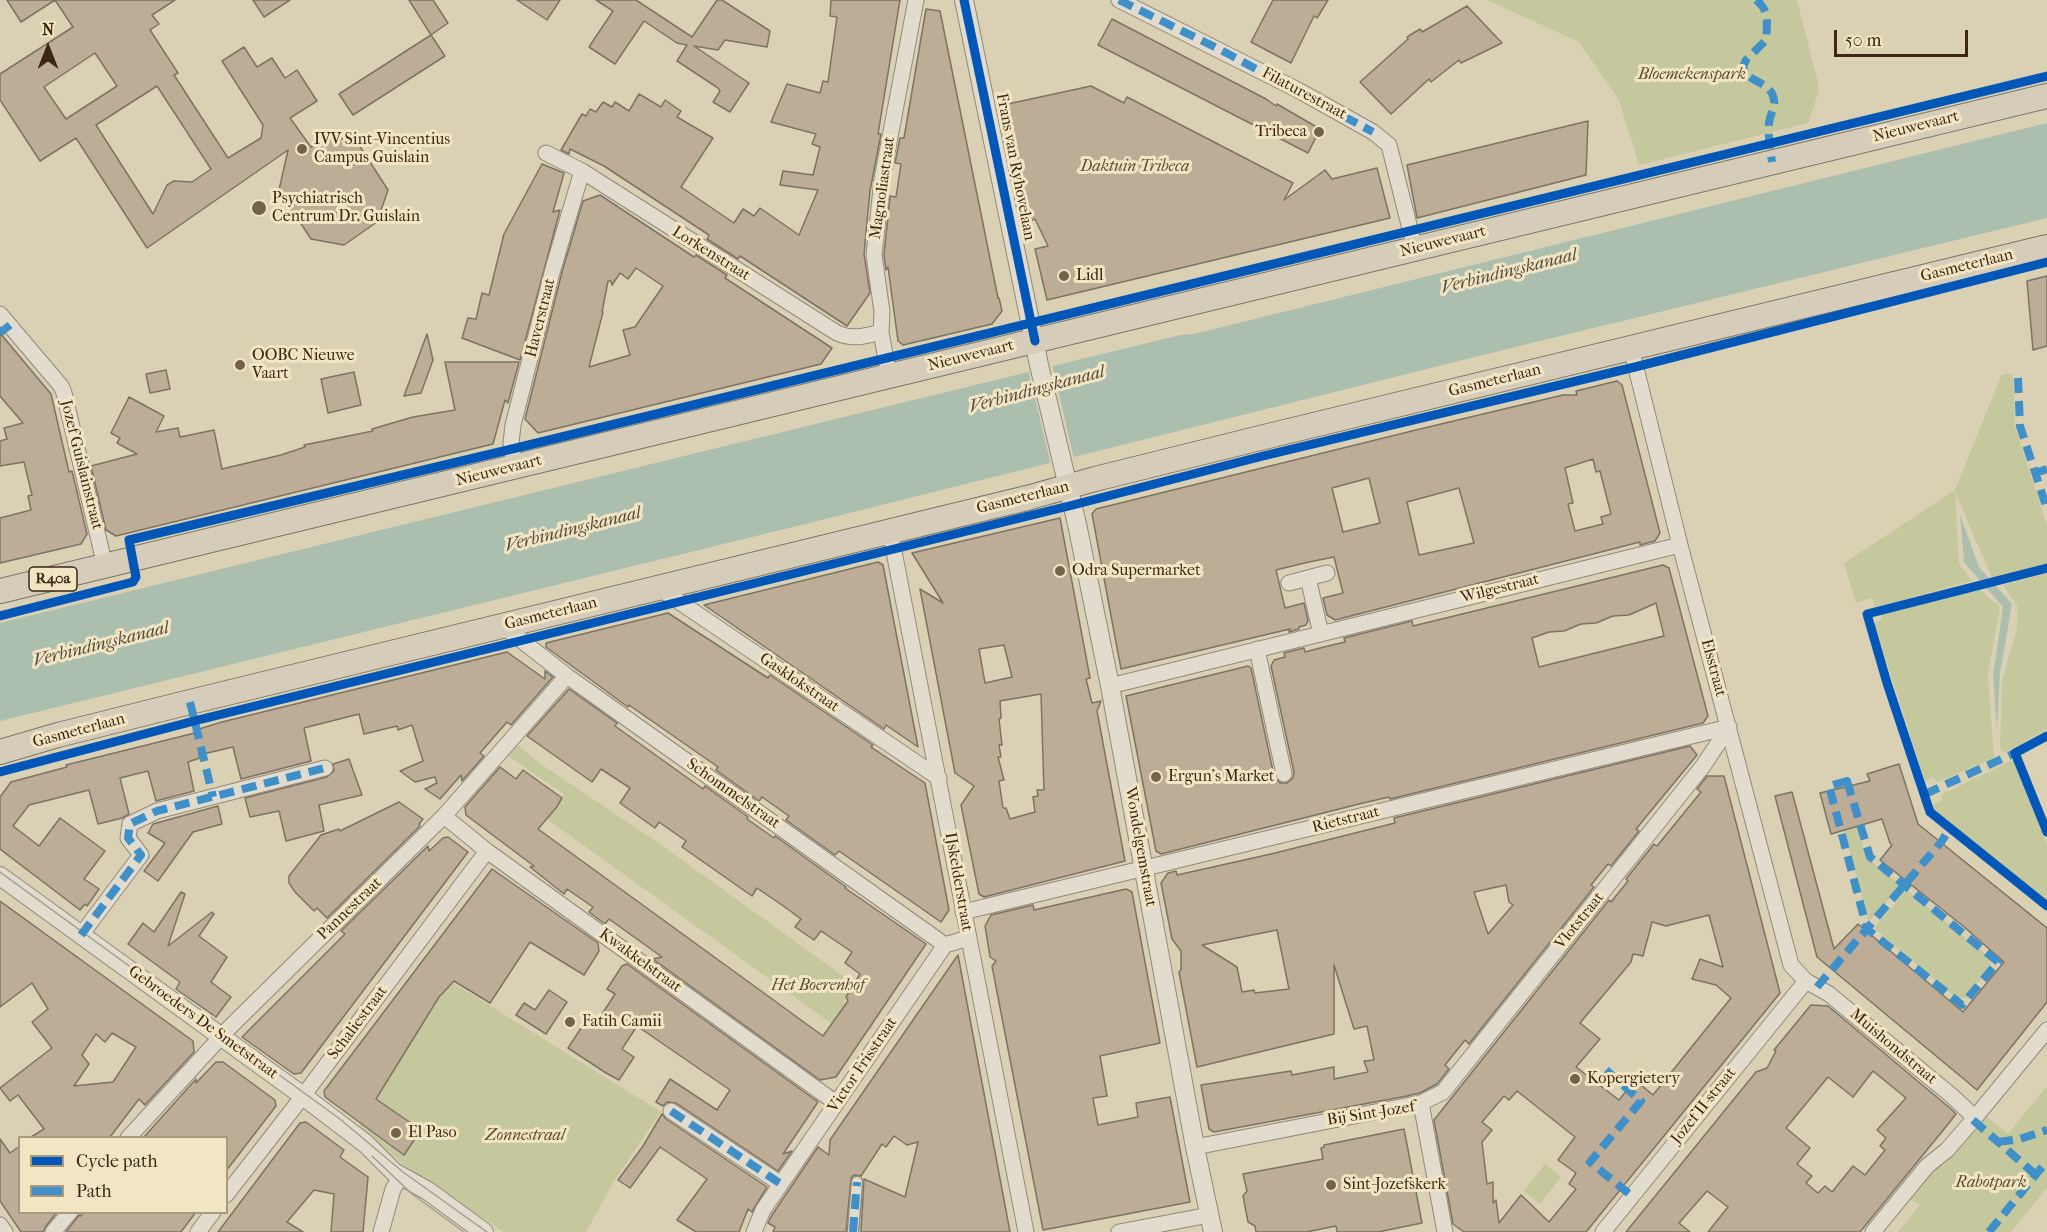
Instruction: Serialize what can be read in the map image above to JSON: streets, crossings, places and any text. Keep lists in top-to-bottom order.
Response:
{
  "streets": {
    "main road": ["Nieuwevaart", "Gasmeterlaan", "R40a"],
    "street": [
      "Filaturestraat",
      "Frans van Ryhovelaan",
      "Magnoliastraat",
      "Lorkenstraat",
      "Haverstraat",
      "Jozef Guislainstraat",
      "Wilgestraat",
      "Elsstraat",
      "Gasklokstraat",
      "Schommelstraat",
      "Rietstraat",
      "Wondelgemstraat",
      "IJskelderstraat",
      "Pannestraat",
      "Vlotstraat",
      "Kwakkelstraat",
      "Gebroeders De Smetstraat",
      "Schaliestraat",
      "Muishondstraat",
      "Victor Frisstraat",
      "Jozef II-straat",
      "Bij Sint-Jozef"
    ]
  },
  "crossings": [
    ["Filaturestraat", "Nieuwevaart"],
    ["Nieuwevaart", "Frans van Ryhovelaan"],
    ["Nieuwevaart", "Magnoliastraat"],
    ["Nieuwevaart", "Haverstraat"],
    ["Nieuwevaart", "Jozef Guislainstraat"],
    ["Frans van Ryhovelaan", "Wondelgemstraat"],
    ["Magnoliastraat", "Lorkenstraat"],
    ["Lorkenstraat", "Haverstraat"],
    ["Gasmeterlaan", "Elsstraat"],
    ["Gasmeterlaan", "Gasklokstraat"],
    ["Gasmeterlaan", "Schommelstraat"],
    ["Gasmeterlaan", "Wondelgemstraat"],
    ["Gasmeterlaan", "IJskelderstraat"],
    ["Wilgestraat", "Elsstraat"],
    ["Wilgestraat", "Wondelgemstraat"],
    ["Elsstraat", "Rietstraat"],
    ["Elsstraat", "Vlotstraat"],
    ["Elsstraat", "Muishondstraat"],
    ["Elsstraat", "Jozef II-straat"],
    ["Gasklokstraat", "IJskelderstraat"],
    ["Schommelstraat", "Pannestraat"],
    ["Schommelstraat", "Victor Frisstraat"],
    ["Rietstraat", "Wondelgemstraat"],
    ["Rietstraat", "IJskelderstraat"],
    ["Rietstraat", "Vlotstraat"],
    ["Wondelgemstraat", "Bij Sint-Jozef"],
    ["Pannestraat", "Kwakkelstraat"],
    ["Pannestraat", "Gebroeders De Smetstraat"],
    ["Vlotstraat", "Bij Sint-Jozef"],
    ["Kwakkelstraat", "Schaliestraat"],
    ["Kwakkelstraat", "Victor Frisstraat"],
    ["Gebroeders De Smetstraat", "Schaliestraat"],
    ["Muishondstraat", "Jozef II-straat"]
  ],
  "water": ["Verbindingskanaal"],
  "parks": [
    "Bloemekenspark",
    "Daktuin Tribeca",
    "Het Boerenhof",
    "Zonnestraal",
    "Rabotpark"
  ],
  "places": [
    "Tribeca",
    "IVV Sint-Vincentius Campus Guislain",
    "Psychiatrisch Centrum Dr. Guislain",
    "Lidl",
    "OOBC Nieuwe Vaart",
    "Odra Supermarket",
    "Ergun's Market",
    "Fatih Camii",
    "Kopergietery",
    "El Paso",
    "Sint-Jozefskerk"
  ],
  "legend": ["Cycle path", "Path"],
  "scale_bar": "50 m",
  "north": "top"
}
